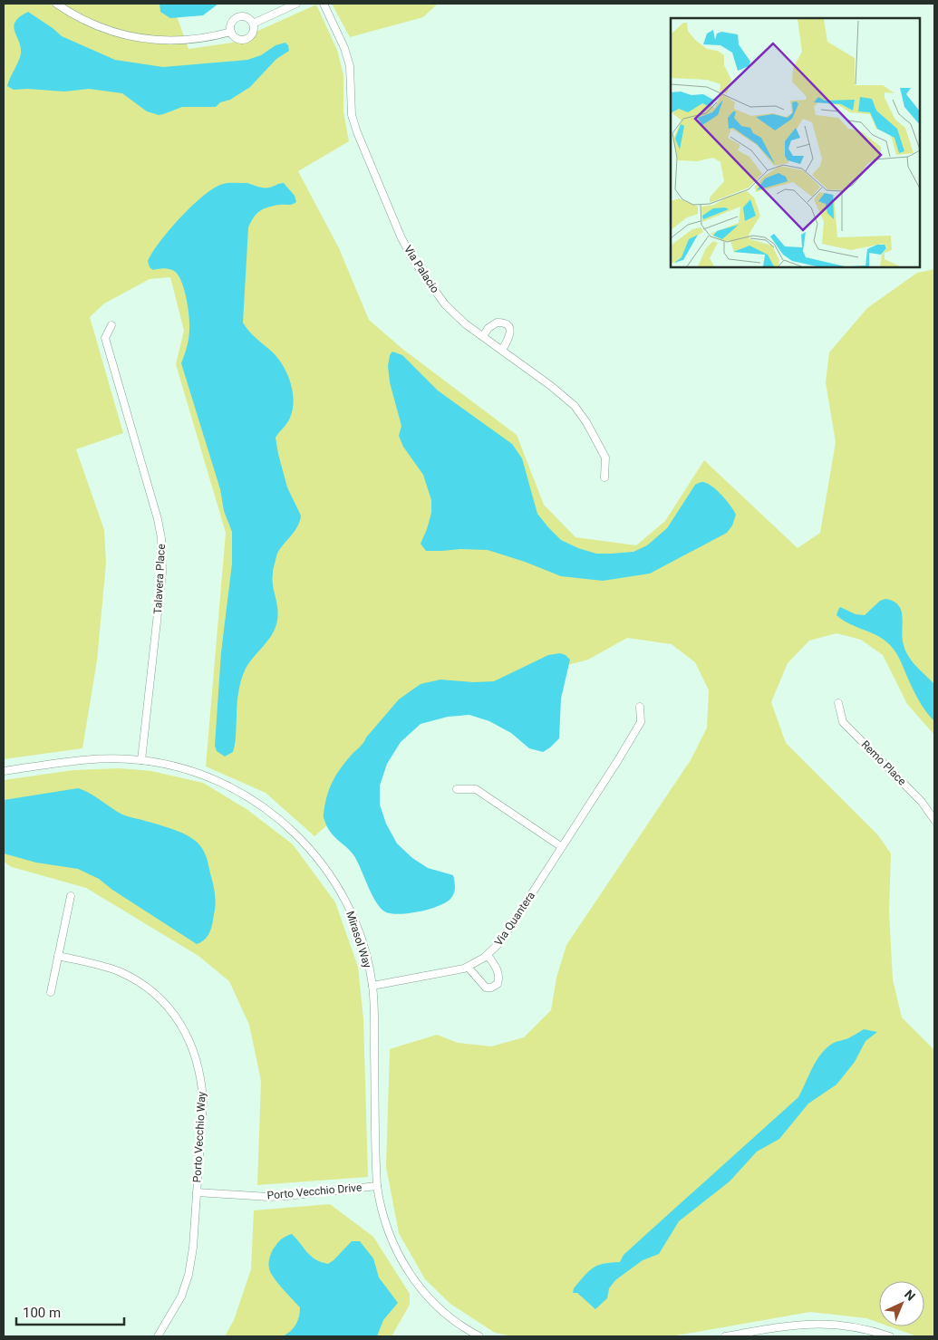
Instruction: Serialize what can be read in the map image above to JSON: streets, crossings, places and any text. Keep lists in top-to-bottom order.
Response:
{
  "streets": {
    "street": [
      "Via Palacio",
      "Talavera Place",
      "Remo Place",
      "Via Quantera",
      "Mirasol Way",
      "Porto Vecchio Way",
      "Porto Vecchio Drive"
    ]
  },
  "crossings": [
    ["Talavera Place", "Mirasol Way"],
    ["Via Quantera", "Mirasol Way"],
    ["Mirasol Way", "Porto Vecchio Drive"],
    ["Porto Vecchio Way", "Porto Vecchio Drive"]
  ],
  "scale_bar": "100 m",
  "north": "top right"
}
